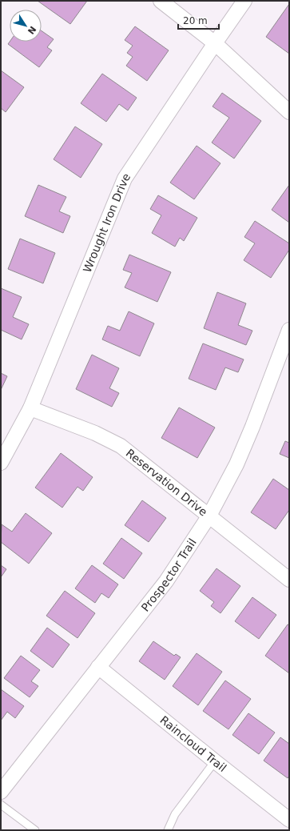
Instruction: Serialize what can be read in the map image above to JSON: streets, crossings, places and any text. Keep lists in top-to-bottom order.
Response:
{
  "streets": {
    "street": [
      "Wrought Iron Drive",
      "Reservation Drive",
      "Prospector Trail",
      "Raincloud Trail"
    ]
  },
  "crossings": [
    ["Wrought Iron Drive", "Reservation Drive"],
    ["Reservation Drive", "Prospector Trail"],
    ["Prospector Trail", "Raincloud Trail"]
  ],
  "scale_bar": "20 m",
  "north": "bottom right"
}
